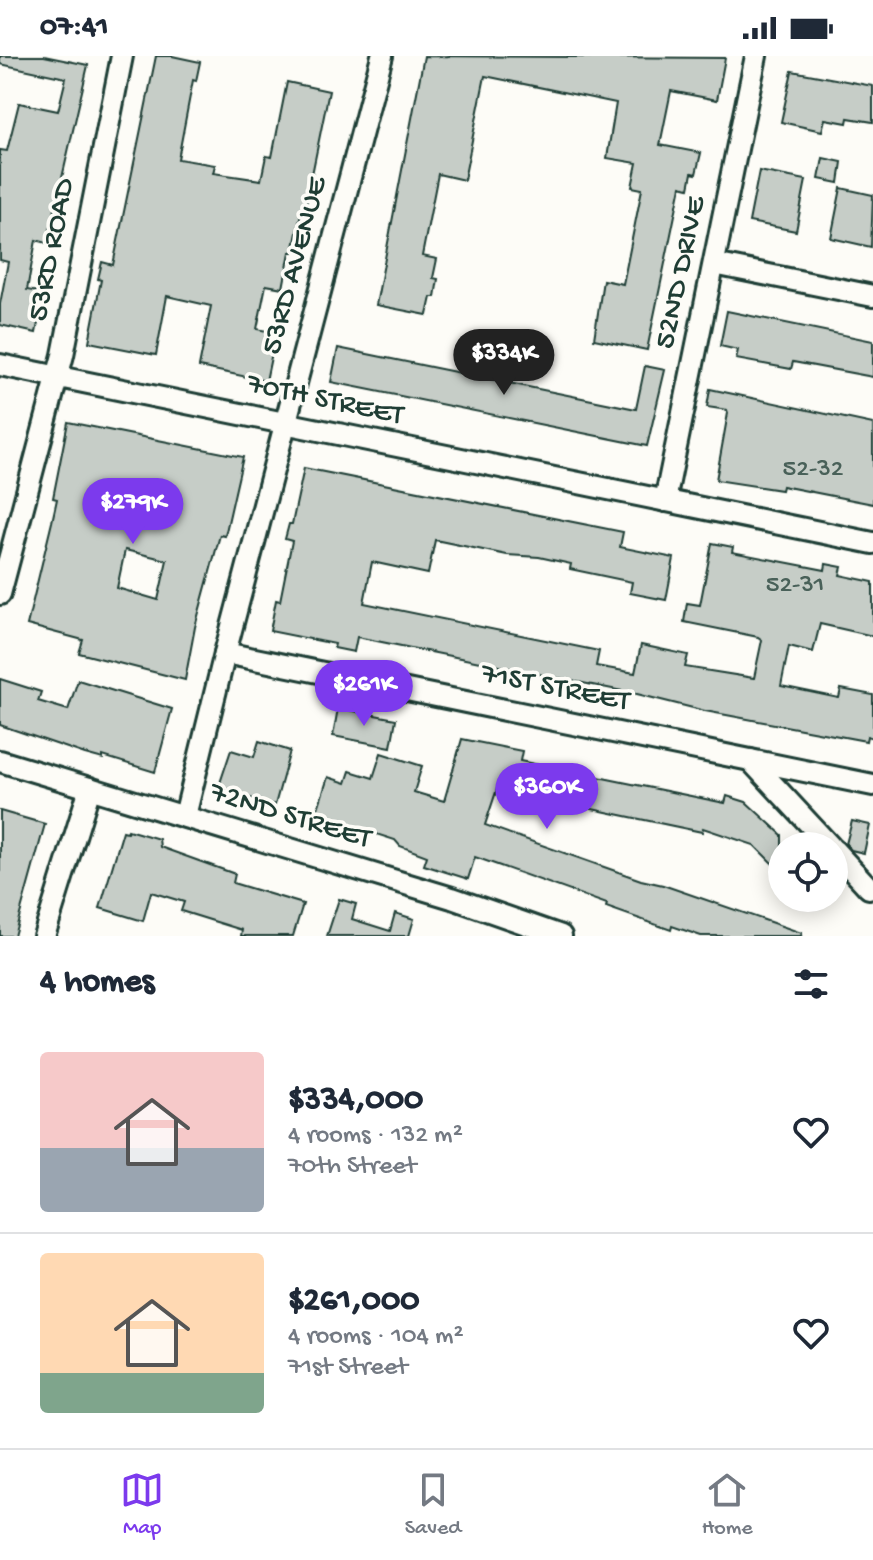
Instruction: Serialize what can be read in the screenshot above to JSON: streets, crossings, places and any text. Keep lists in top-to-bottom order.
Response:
{
  "streets": {
    "street": [
      "53RD ROAD",
      "53RD AVENUE",
      "52ND DRIVE",
      "70TH STREET",
      "71ST STREET",
      "72ND STREET"
    ]
  },
  "crossings": [
    ["53RD ROAD", "70TH STREET"],
    ["53RD AVENUE", "70TH STREET"],
    ["53RD AVENUE", "71ST STREET"],
    ["53RD AVENUE", "72ND STREET"],
    ["52ND DRIVE", "70TH STREET"]
  ],
  "house_numbers": ["52-32", "52-31"],
  "page": {
    "status": "07:41",
    "price": [
      "$334K",
      "$279K",
      "$261K",
      "$360K"
    ],
    "heading": "4 homes",
    "list": [
      {
        "name": "$334,000",
        "note": "4 rooms · 132 m² · 70th Street"
      },
      {
        "name": "$261,000",
        "note": "4 rooms · 104 m² · 71st Street"
      }
    ],
    "tabs": ["Map", "Saved", "Home"]
  }
}
